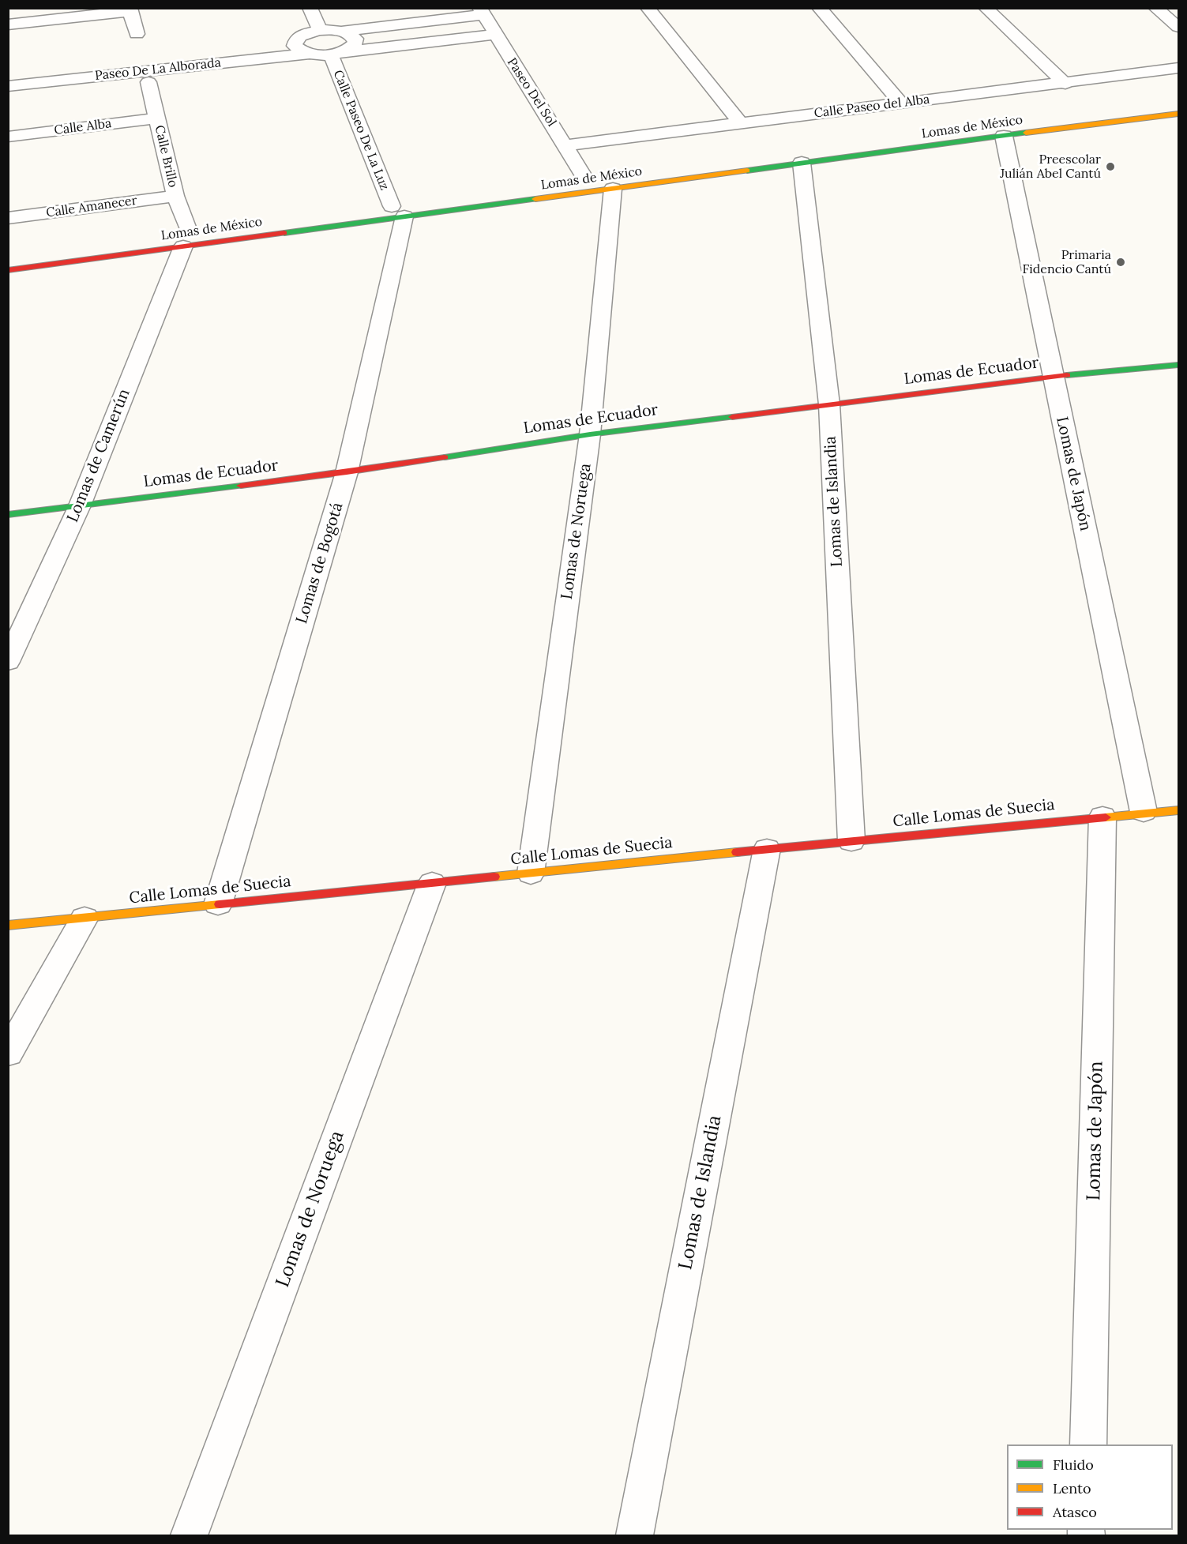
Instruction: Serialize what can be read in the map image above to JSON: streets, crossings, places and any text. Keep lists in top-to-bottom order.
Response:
{
  "streets": {
    "street": [
      "Paseo De La Alborada",
      "Paseo Del Sol",
      "Calle Paseo del Alba",
      "Calle Alba",
      "Lomas de México",
      "Calle Paseo De La Luz",
      "Calle Brillo",
      "Calle Amanecer",
      "Lomas de Ecuador",
      "Lomas de Camerún",
      "Lomas de Japón",
      "Lomas de Islandia",
      "Lomas de Noruega",
      "Lomas de Bogotá",
      "Calle Lomas de Suecia"
    ]
  },
  "crossings": [
    ["Paseo De La Alborada", "Calle Paseo De La Luz"],
    ["Paseo Del Sol", "Calle Paseo del Alba"],
    ["Calle Alba", "Calle Brillo"],
    ["Lomas de México", "Calle Paseo De La Luz"],
    ["Lomas de México", "Calle Brillo"],
    ["Lomas de México", "Lomas de Camerún"],
    ["Lomas de México", "Lomas de Japón"],
    ["Lomas de México", "Lomas de Islandia"],
    ["Lomas de México", "Lomas de Noruega"],
    ["Lomas de México", "Lomas de Bogotá"],
    ["Calle Paseo De La Luz", "Lomas de Bogotá"],
    ["Calle Brillo", "Calle Amanecer"],
    ["Calle Brillo", "Lomas de Camerún"],
    ["Lomas de Ecuador", "Lomas de Camerún"],
    ["Lomas de Ecuador", "Lomas de Japón"],
    ["Lomas de Ecuador", "Lomas de Islandia"],
    ["Lomas de Ecuador", "Lomas de Noruega"],
    ["Lomas de Ecuador", "Lomas de Bogotá"],
    ["Lomas de Japón", "Calle Lomas de Suecia"],
    ["Lomas de Islandia", "Calle Lomas de Suecia"],
    ["Lomas de Noruega", "Calle Lomas de Suecia"],
    ["Lomas de Bogotá", "Calle Lomas de Suecia"]
  ],
  "places": ["Preescolar Julián Abel Cantú", "Primaria Fidencio Cantú"],
  "legend": ["Fluido", "Lento", "Atasco"]
}
